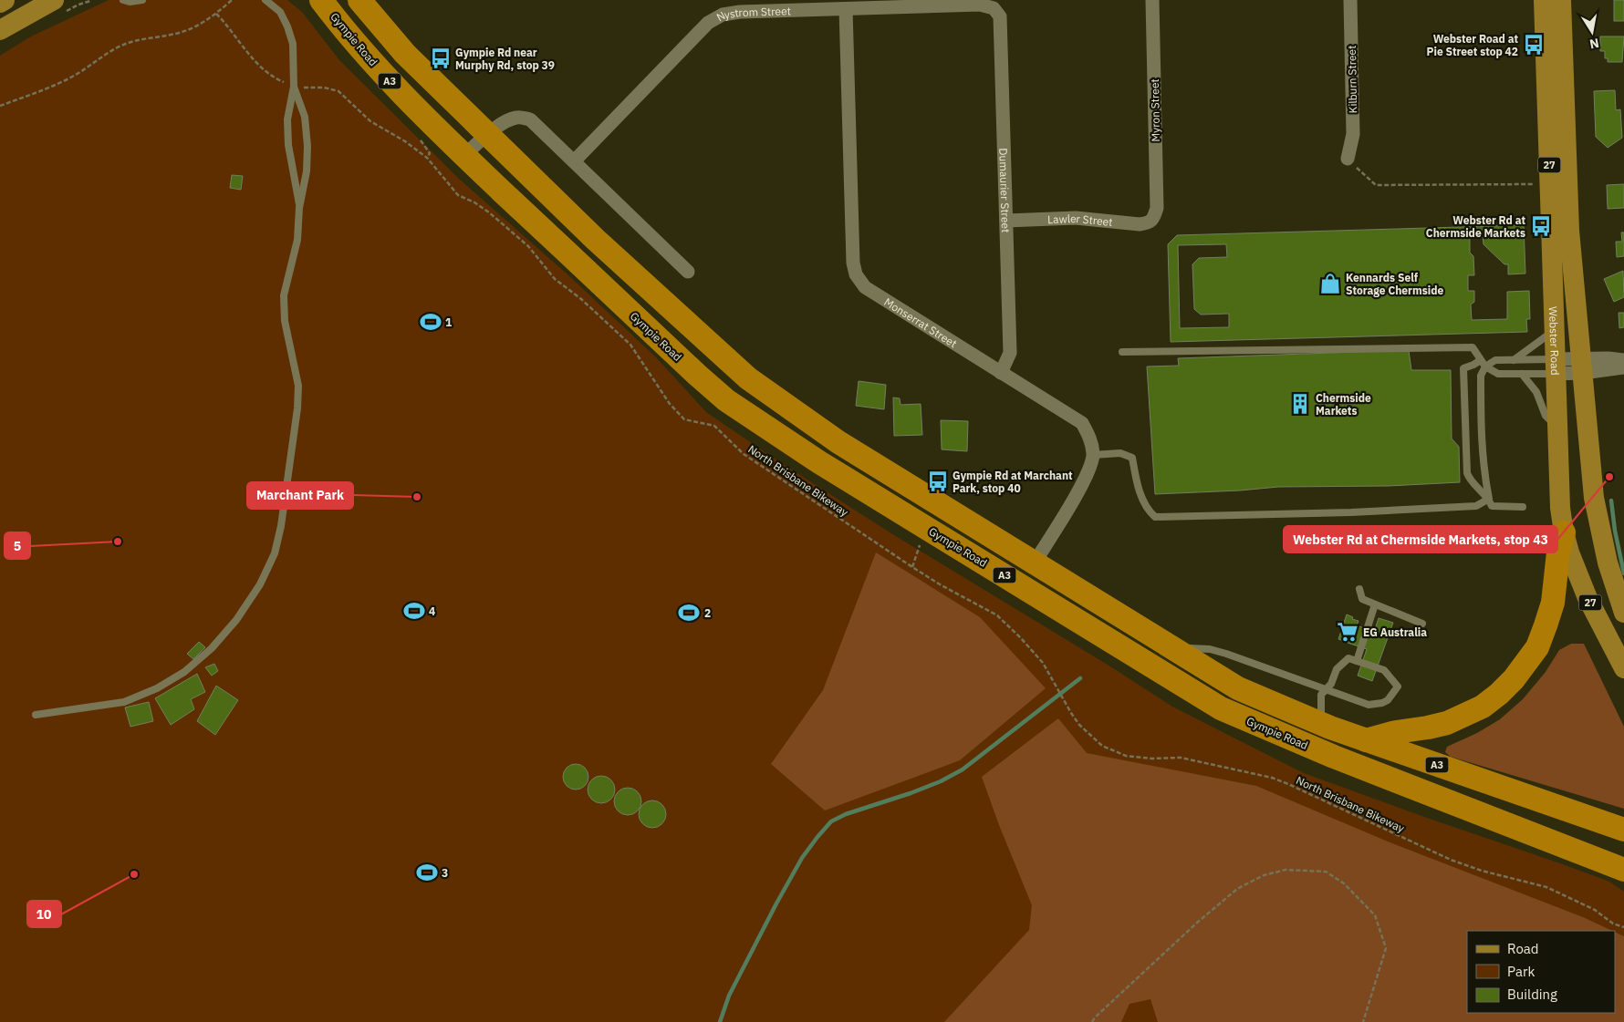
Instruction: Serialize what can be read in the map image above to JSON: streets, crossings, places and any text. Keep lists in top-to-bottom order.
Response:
{
  "streets": {
    "highway": ["Gympie Road", "A3"],
    "main road": ["27", "Webster Road"],
    "street": [
      "Nystrom Street",
      "Kilburn Street",
      "Myron Street",
      "Dumaurier Street",
      "Lawler Street",
      "Monserrat Street"
    ],
    "path": ["North Brisbane Bikeway"]
  },
  "crossings": [
    ["Nystrom Street", "Dumaurier Street"],
    ["Nystrom Street", "Monserrat Street"],
    ["Myron Street", "Lawler Street"],
    ["Dumaurier Street", "Lawler Street"],
    ["Dumaurier Street", "Monserrat Street"]
  ],
  "places": {
    "bus stop": [
      "Webster Road at Pie Street stop 42",
      "Gympie Rd near Murphy Rd, stop 39",
      "Webster Rd at Chermside Markets",
      "Gympie Rd at Marchant Park, stop 40"
    ],
    "shop": ["Kennards Self Storage Chermside"],
    "sports": [
      "1",
      "4",
      "2",
      "3"
    ],
    "building": ["Chermside Markets"],
    "other": [
      "Webster Rd at Chermside Markets, stop 43",
      "Marchant Park",
      "5",
      "10"
    ],
    "supermarket": ["EG Australia"]
  },
  "legend": ["Road", "Park", "Building"],
  "north": "bottom"
}
